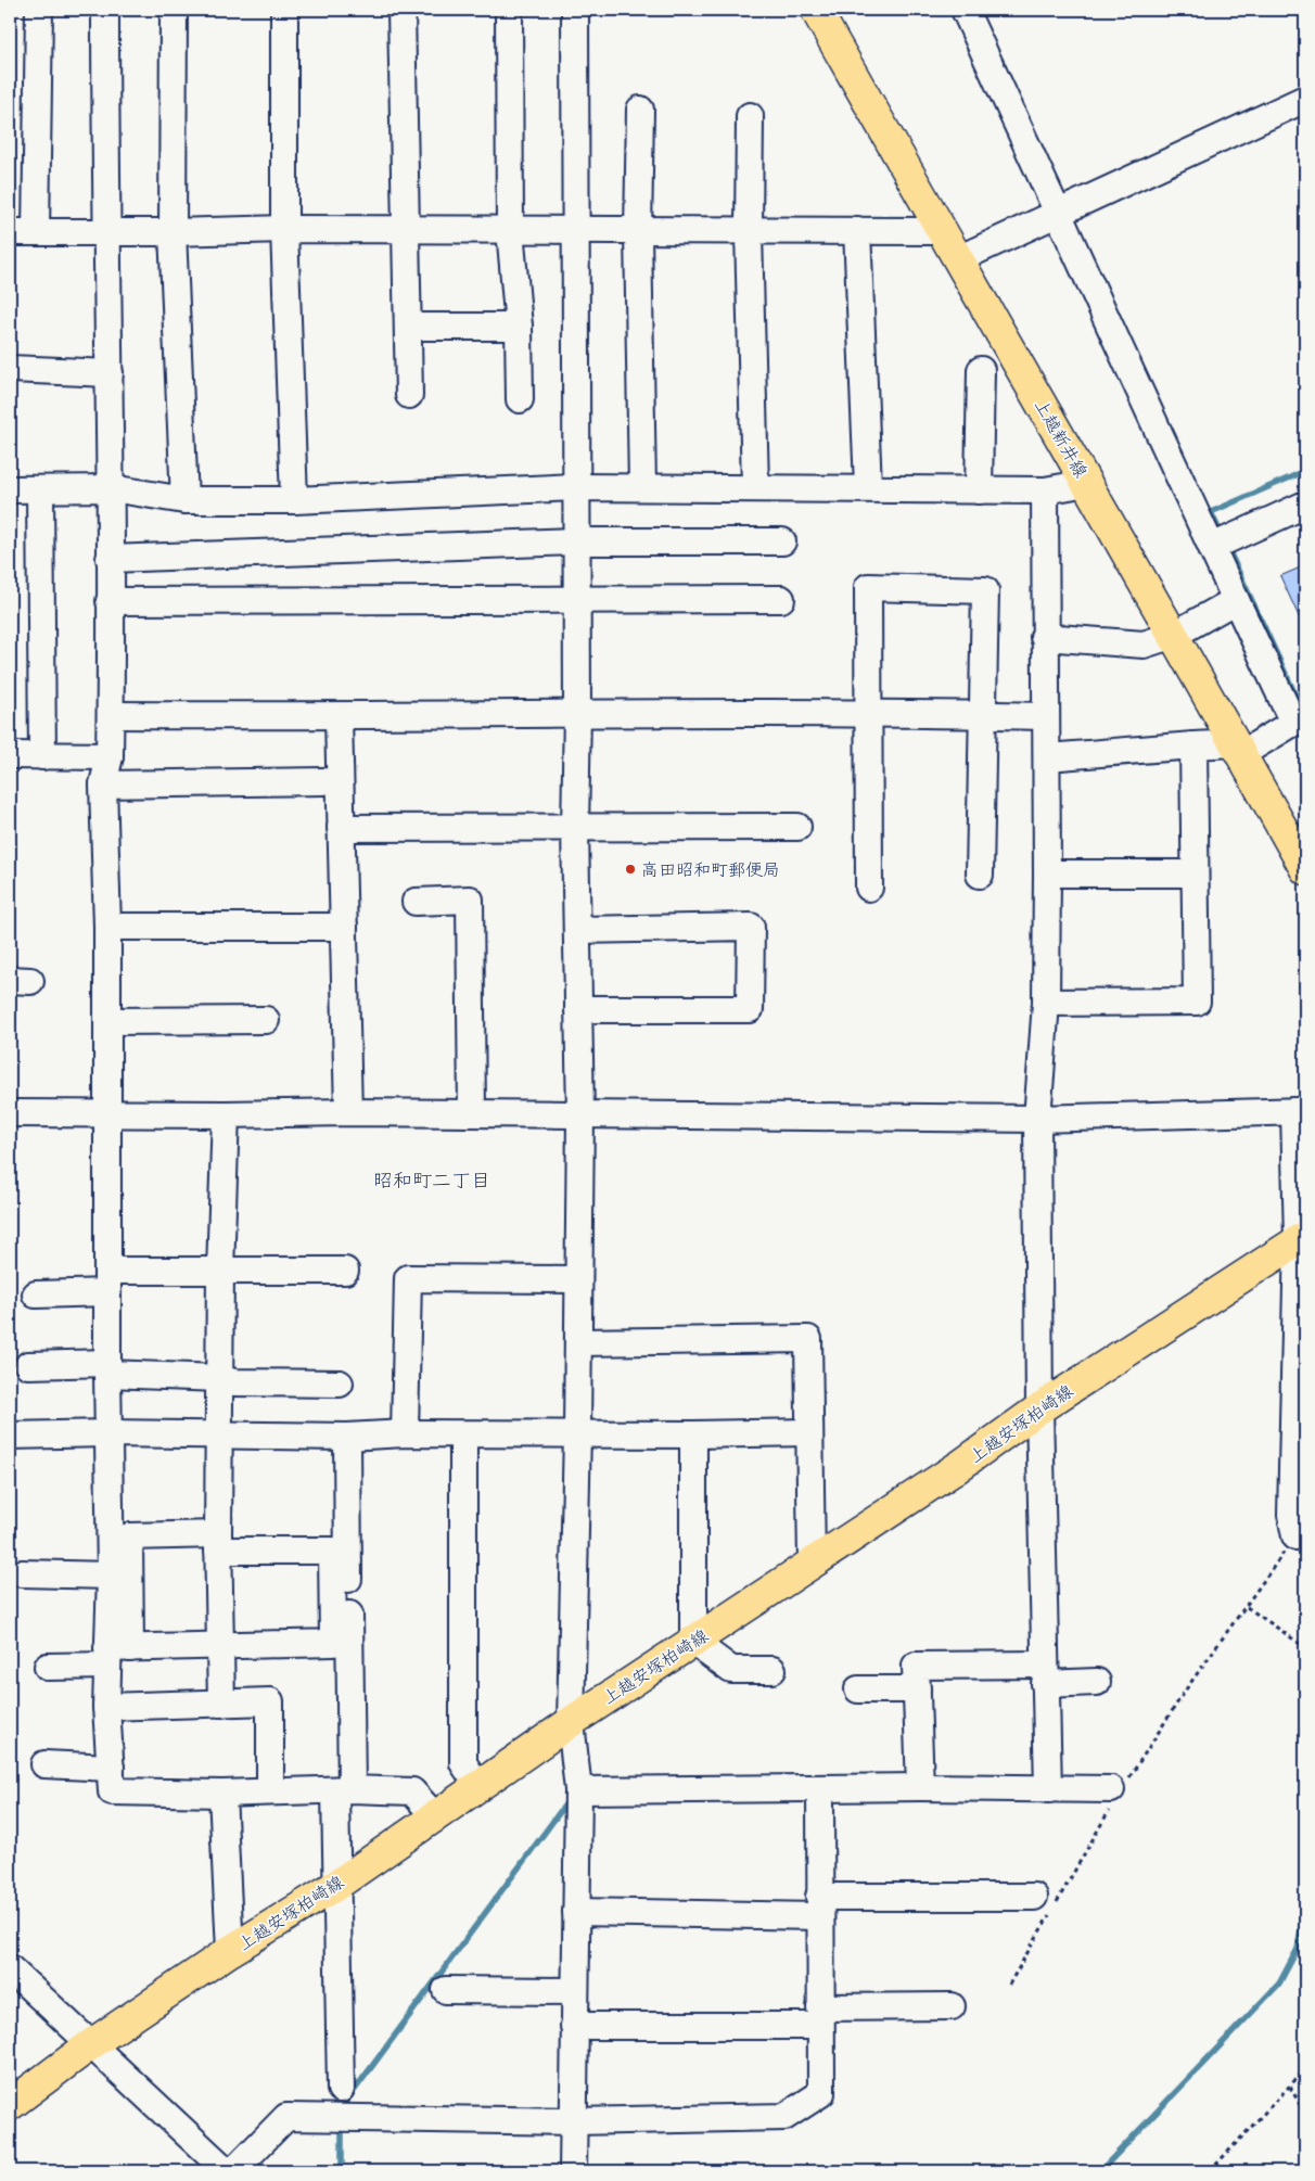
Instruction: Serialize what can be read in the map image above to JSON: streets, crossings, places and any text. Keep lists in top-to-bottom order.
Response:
{
  "streets": {
    "main road": ["上越新井線", "上越安塚柏崎線"]
  },
  "districts": ["昭和町二丁目"],
  "places": ["高田昭和町郵便局"]
}
